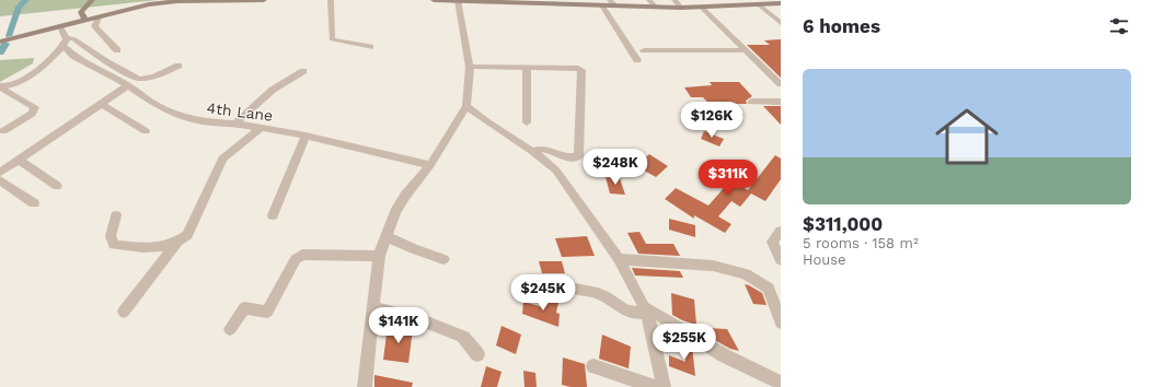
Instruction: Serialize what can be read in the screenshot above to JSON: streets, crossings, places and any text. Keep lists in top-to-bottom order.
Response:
{
  "streets": {
    "street": ["4th Lane"]
  },
  "page": {
    "heading": "6 homes",
    "list": [
      {
        "name": "$311,000",
        "note": "5 rooms · 158 m² · House"
      }
    ],
    "price": [
      "$126K",
      "$248K",
      "$311K",
      "$245K",
      "$141K",
      "$255K"
    ]
  }
}
